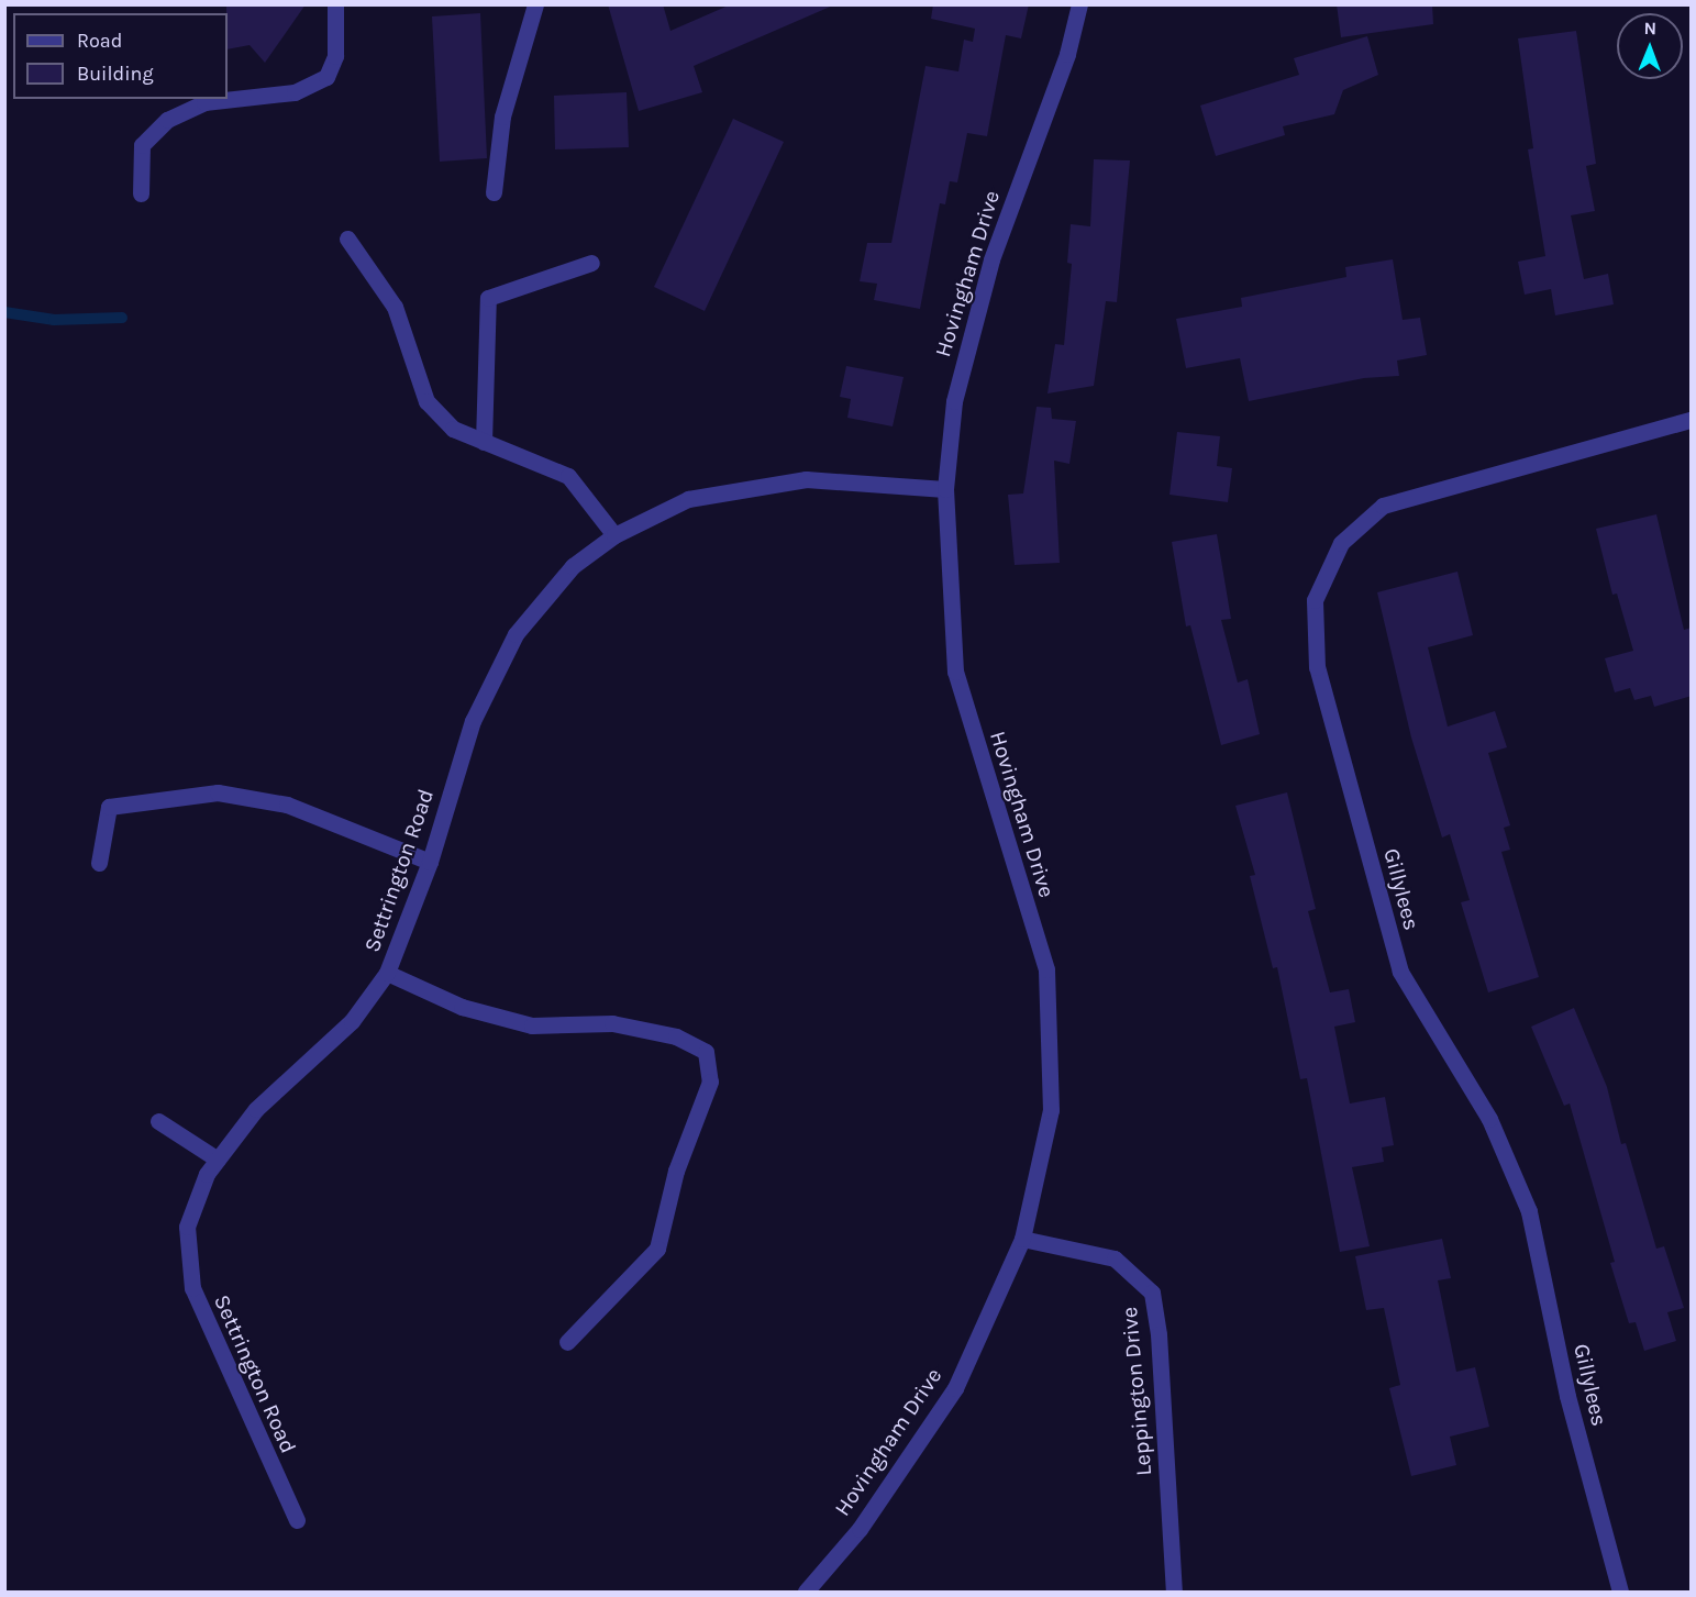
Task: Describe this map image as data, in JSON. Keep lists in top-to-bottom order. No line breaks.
{"streets":{"street":["Hovingham Drive","Settrington Road","Gillylees","Leppington Drive"]},"crossings":[["Hovingham Drive","Settrington Road"],["Hovingham Drive","Leppington Drive"]],"legend":["Road","Building"],"north":"top"}
